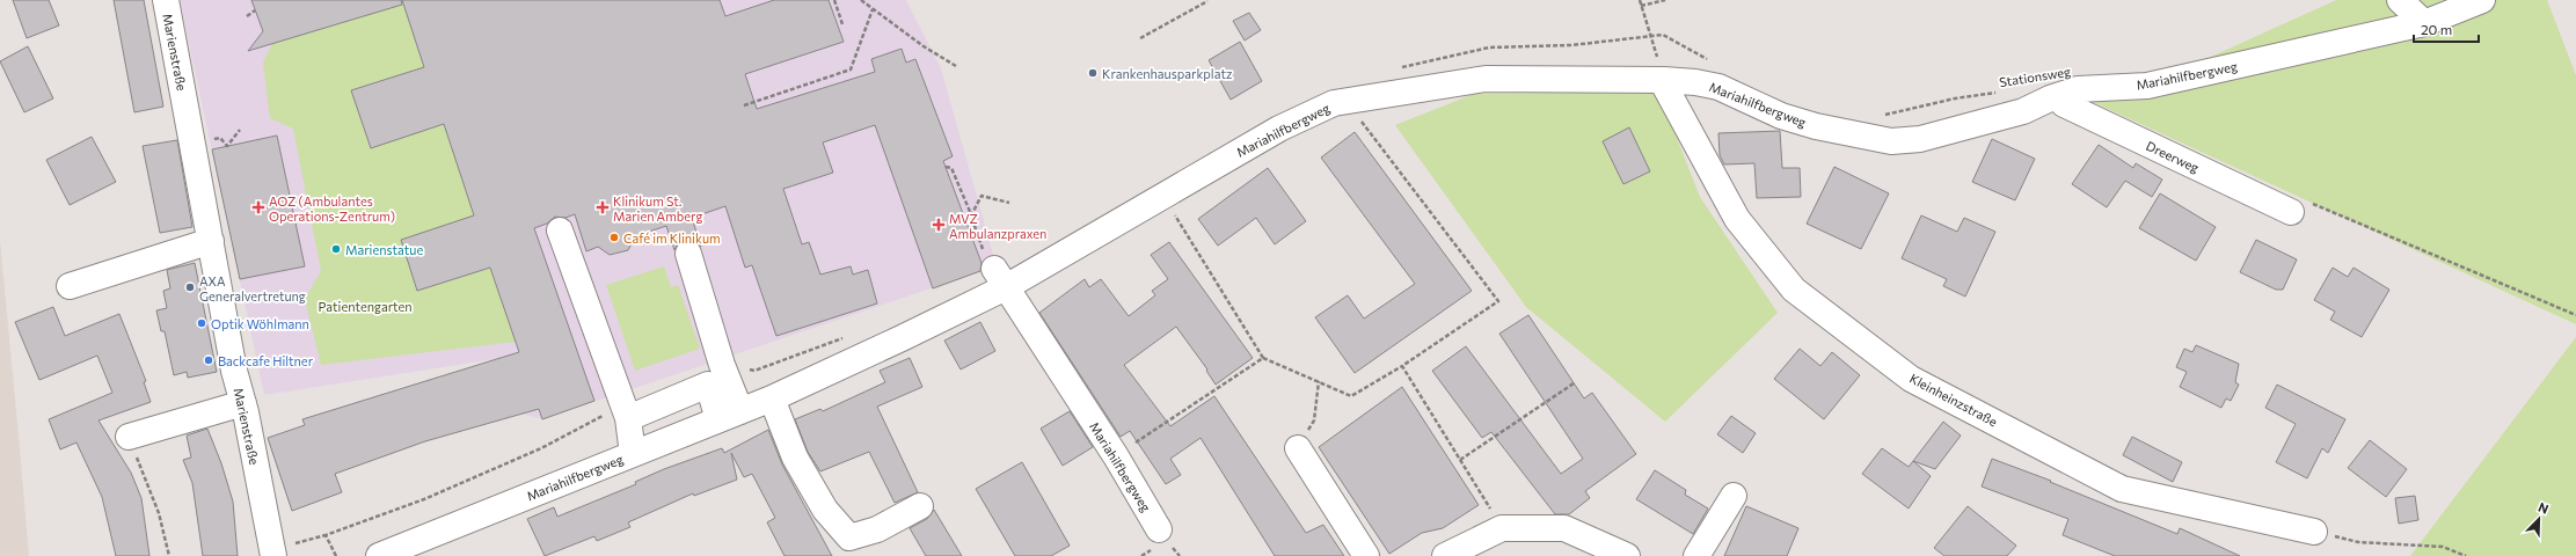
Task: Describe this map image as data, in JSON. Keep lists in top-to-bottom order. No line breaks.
{"streets":{"street":["Marienstraße","Mariahilfbergweg","Dreerweg","Kleinheinzstraße"],"path":["Stationsweg"]},"crossings":[["Mariahilfbergweg","Dreerweg"],["Mariahilfbergweg","Kleinheinzstraße"]],"parks":["Patientengarten"],"places":{"other":["Krankenhausparkplatz","Café im Klinikum","Marienstatue","AXA Generalvertretung","Optik Wöhlmann","Backcafe Hiltner"],"health":["AOZ (Ambulantes Operations-Zentrum)","Klinikum St. Marien Amberg","MVZ Ambulanzpraxen"]},"scale_bar":"20 m","north":"top right"}
